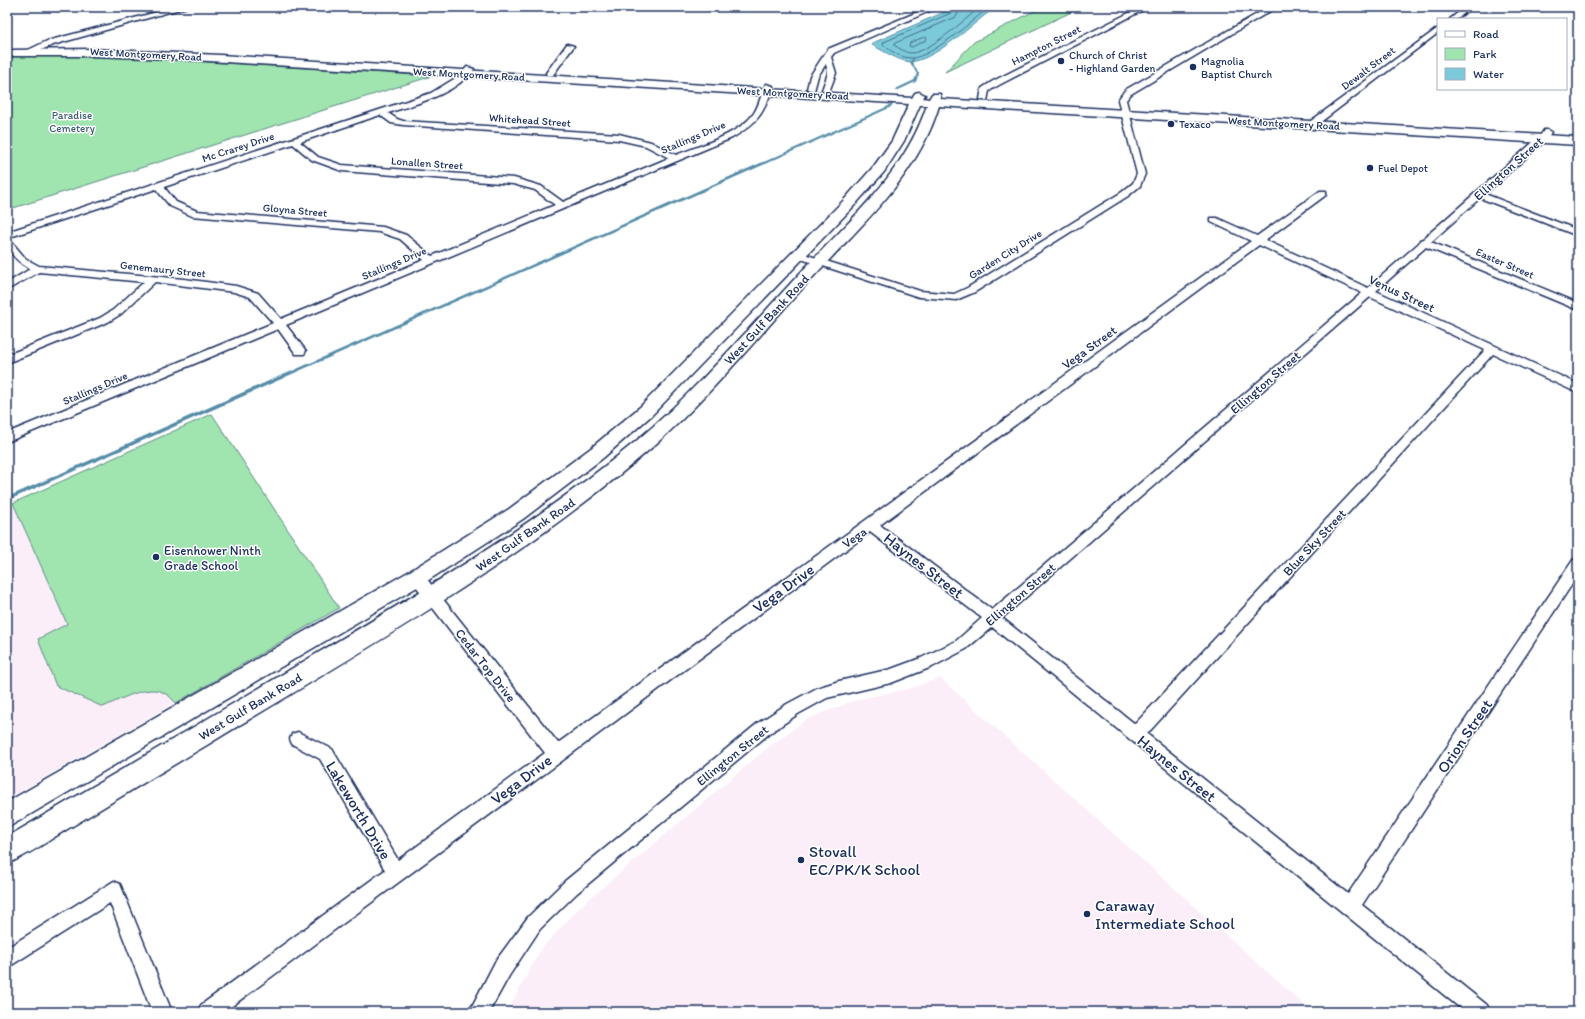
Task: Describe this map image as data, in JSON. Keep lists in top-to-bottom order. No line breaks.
{"streets":{"main road":["West Montgomery Road","West Gulf Bank Road"],"street":["Hampton Street","Dewalt Street","Whitehead Street","Stallings Drive","Mc Crarey Drive","Lonallen Street","Ellington Street","Gloyna Street","Garden City Drive","Easter Street","Genemaury Street","Venus Street","Vega Street","Vega","Blue Sky Street","Haynes Street","Vega Drive","Cedar Top Drive","Orion Street","Lakeworth Drive"]},"crossings":[["Hampton Street","West Montgomery Road"],["West Montgomery Road","Dewalt Street"],["West Montgomery Road","Stallings Drive"],["West Montgomery Road","Mc Crarey Drive"],["West Montgomery Road","Ellington Street"],["West Montgomery Road","Garden City Drive"],["West Montgomery Road","West Gulf Bank Road"],["Whitehead Street","Stallings Drive"],["Whitehead Street","Mc Crarey Drive"],["Stallings Drive","Lonallen Street"],["Stallings Drive","Gloyna Street"],["Stallings Drive","Genemaury Street"],["Mc Crarey Drive","Lonallen Street"],["Mc Crarey Drive","Gloyna Street"],["Ellington Street","Easter Street"],["Ellington Street","Venus Street"],["Ellington Street","Haynes Street"],["Garden City Drive","West Gulf Bank Road"],["Venus Street","Vega Street"],["Venus Street","Blue Sky Street"],["West Gulf Bank Road","Cedar Top Drive"],["Vega Street","Vega"],["Vega Street","Haynes Street"],["Vega","Haynes Street"],["Vega","Vega Drive"],["Blue Sky Street","Haynes Street"],["Haynes Street","Orion Street"],["Vega Drive","Cedar Top Drive"],["Vega Drive","Lakeworth Drive"]],"parks":["Paradise Cemetery"],"places":["Church of Christ - Highland Garden","Magnolia Baptist Church","Texaco","Fuel Depot","Eisenhower Ninth Grade School","Stovall EC/PK/K School","Caraway Intermediate School"],"legend":["Road","Park","Water"]}
